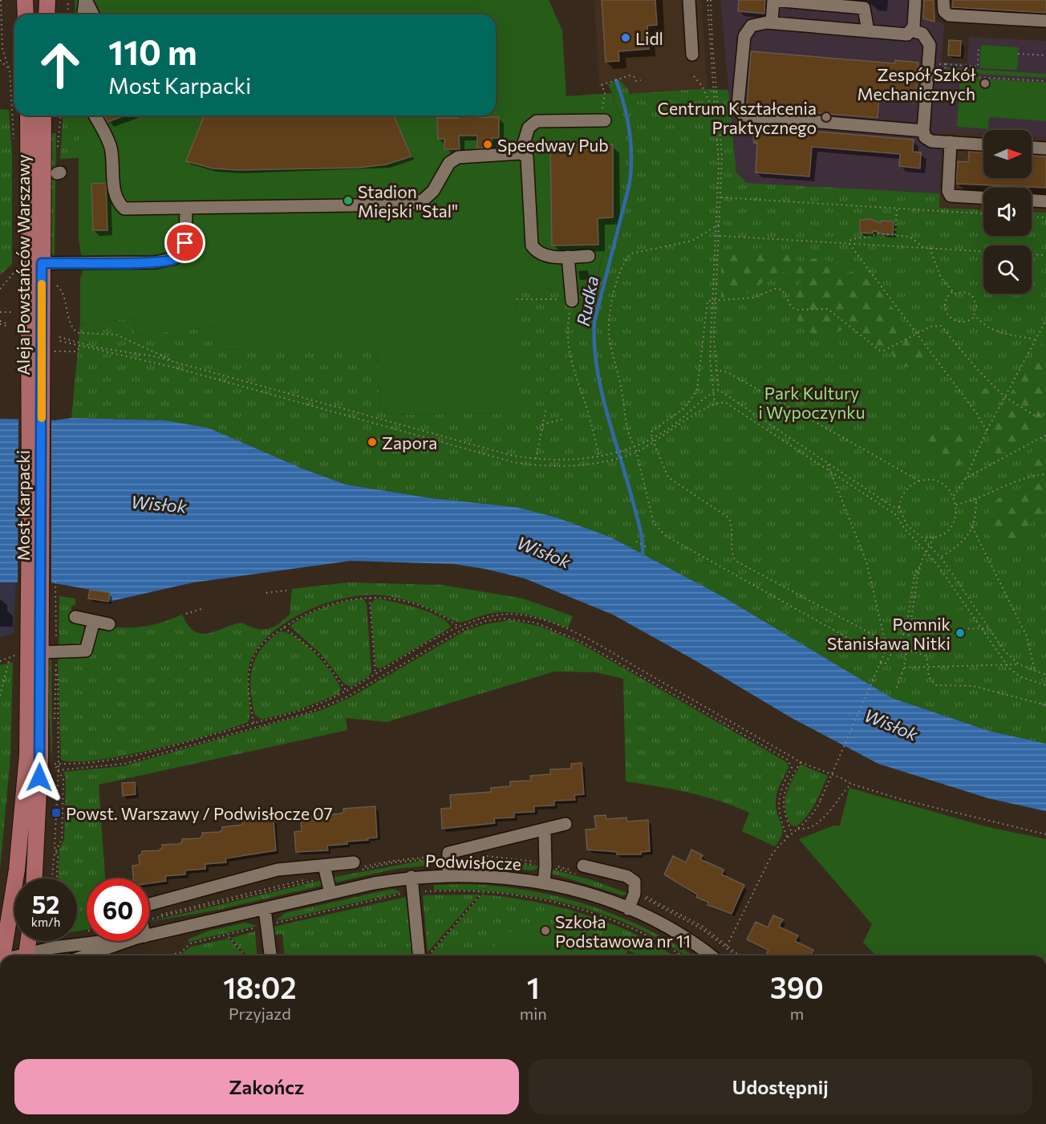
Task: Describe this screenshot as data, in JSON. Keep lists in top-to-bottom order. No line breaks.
{"streets":{"main road":["Aleja Powstańców Warszawy","Most Karpacki"],"street":["Podwisłocze"]},"crossings":[["Aleja Powstańców Warszawy","Most Karpacki"]],"water":["Rudka","Wisłok"],"parks":["Park Kultury i Wypoczynku"],"places":{"other":["Lidl","Zespół Szkół Mechanicznych","Centrum Kształcenia Praktycznego","Speedway Pub","Stadion Miejski \"Stal\"","Zapora","Pomnik Stanisława Nitki","Szkoła Podstawowa nr 11"],"transit":["Powst. Warszawy / Podwisłocze 07"]},"north":"right","page":{"turn":["110 m","Most Karpacki"],"speed":"52 km/h","limit":"60","eta":["18:02","Przyjazd","1","min","390","m"],"buttons":["Zakończ","Udostępnij"]}}
